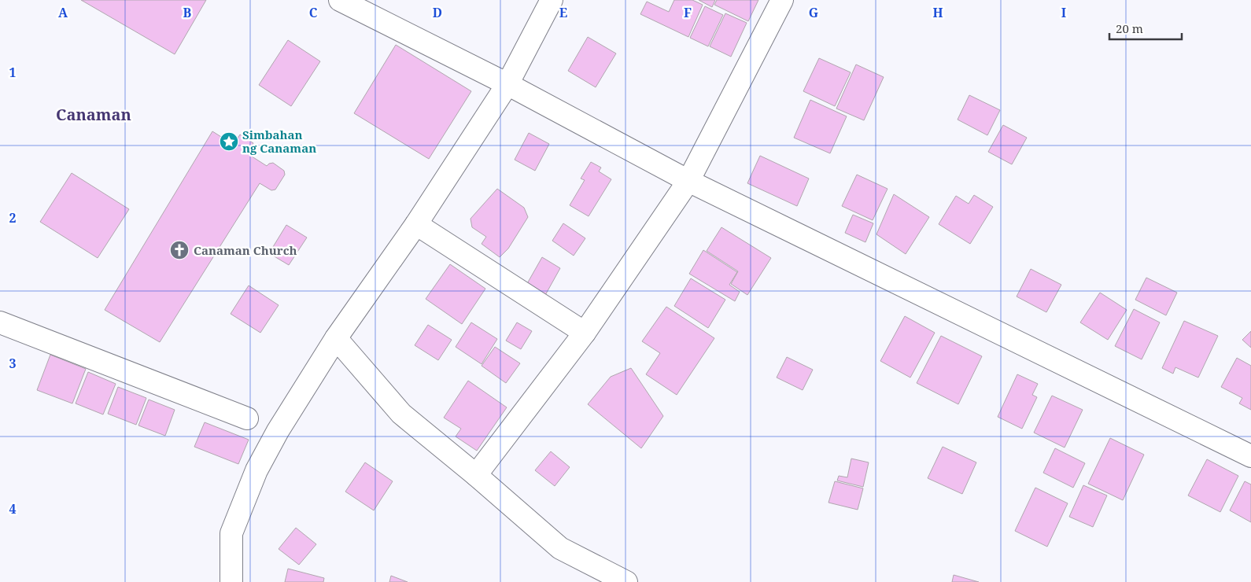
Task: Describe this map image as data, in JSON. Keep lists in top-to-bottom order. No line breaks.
{"districts":["Canaman"],"places":{"place":["Simbahan ng Canaman"],"church":["Canaman Church"]},"scale_bar":"20 m","grid":{"columns":["A","B","C","D","E","F","G","H","I"],"rows":["1","2","3","4"]}}
